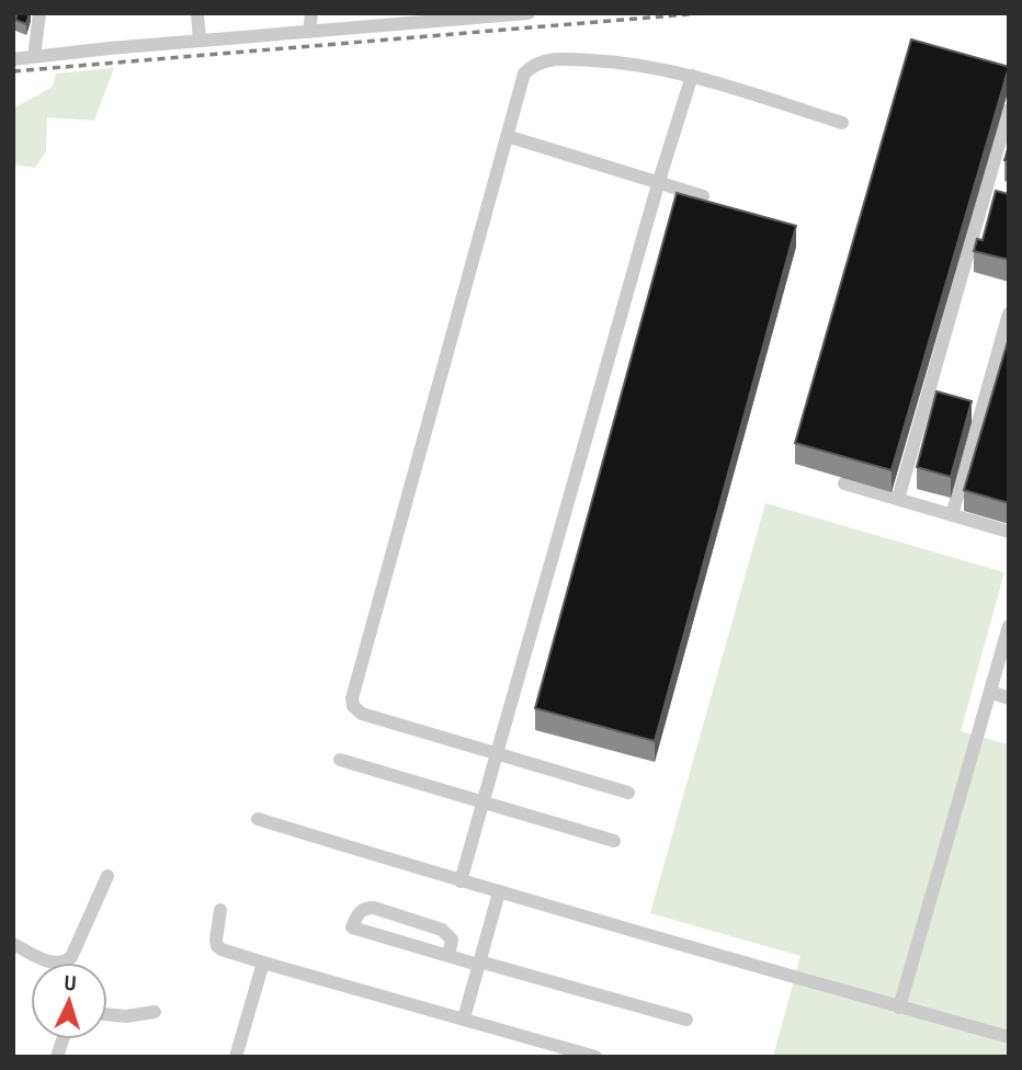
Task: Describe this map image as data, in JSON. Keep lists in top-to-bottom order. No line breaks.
{"north":"top"}
